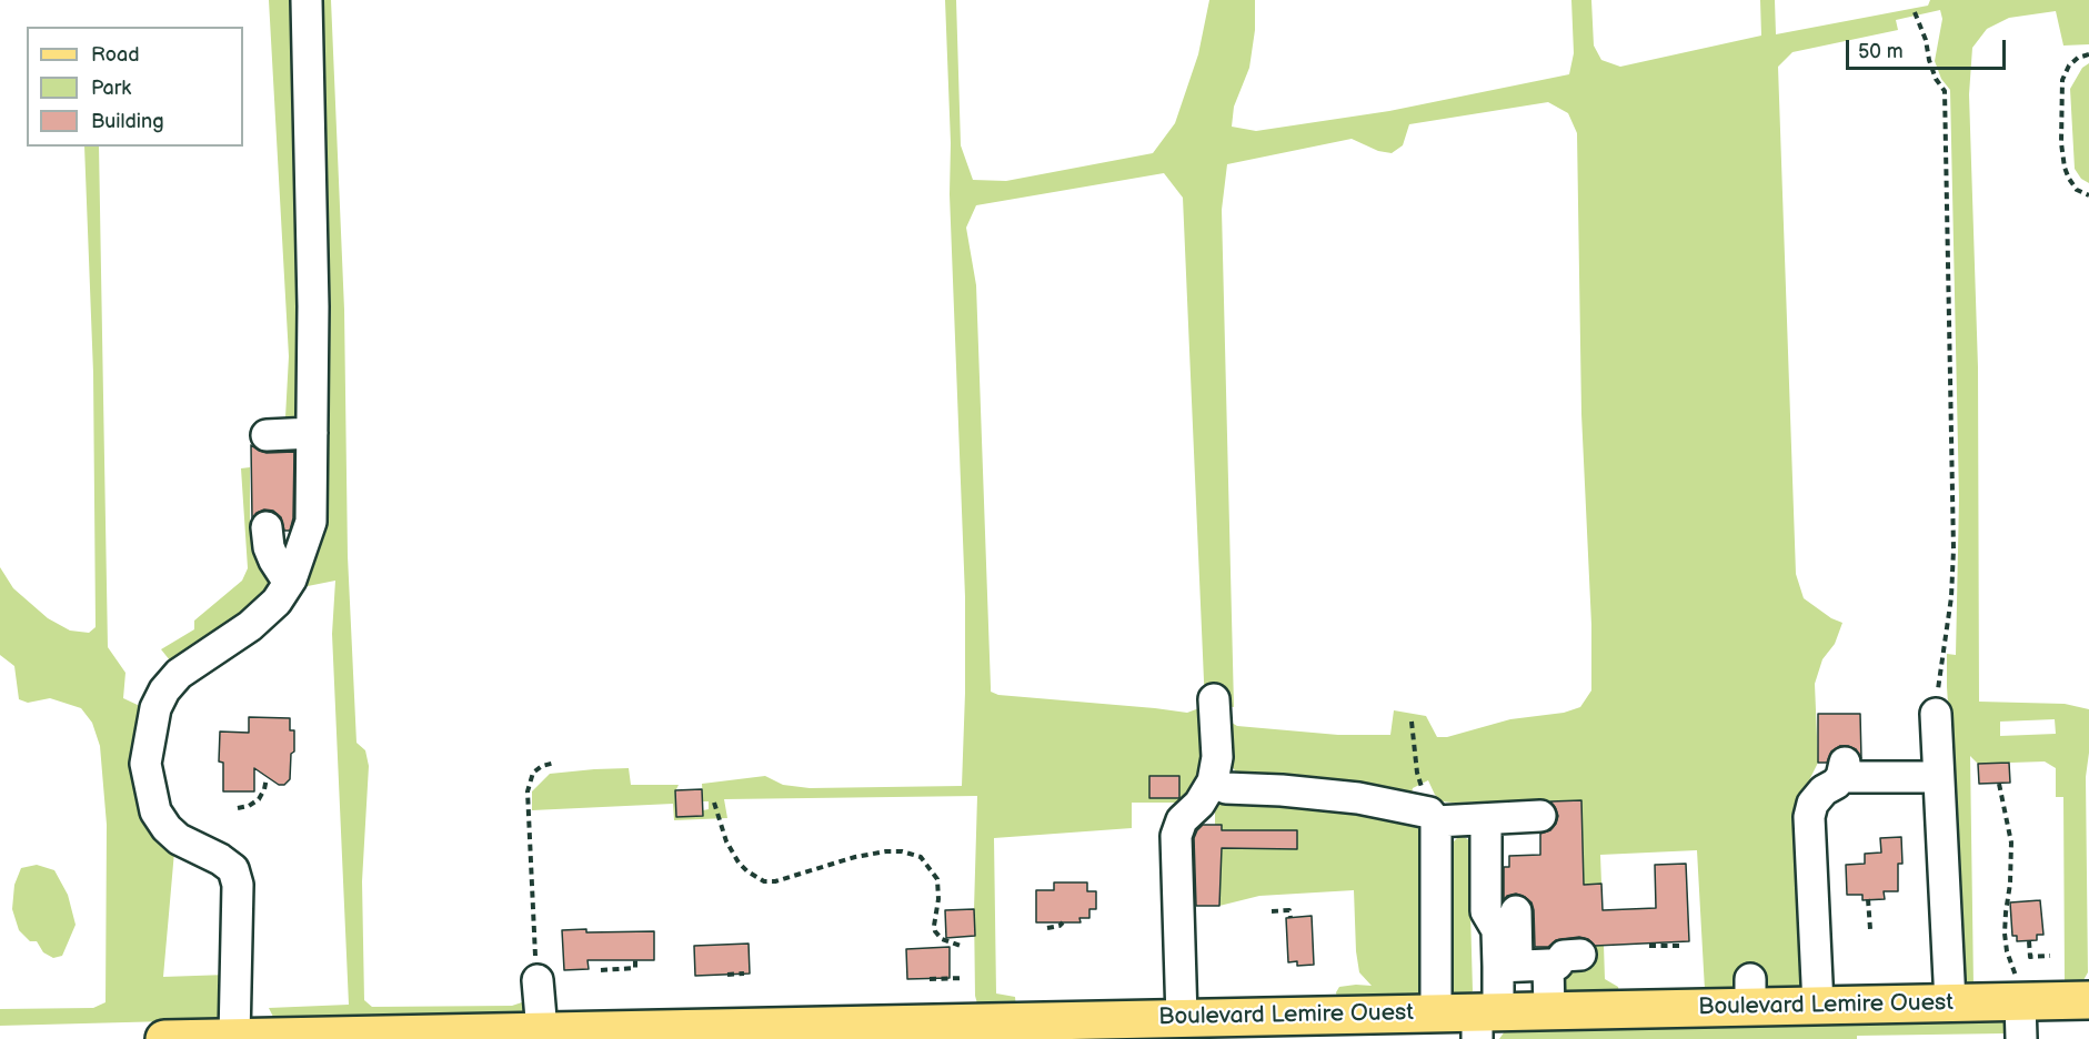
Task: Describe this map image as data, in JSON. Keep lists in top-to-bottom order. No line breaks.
{"streets":{"main road":["Boulevard Lemire Ouest"]},"legend":["Road","Park","Building"],"scale_bar":"50 m"}
